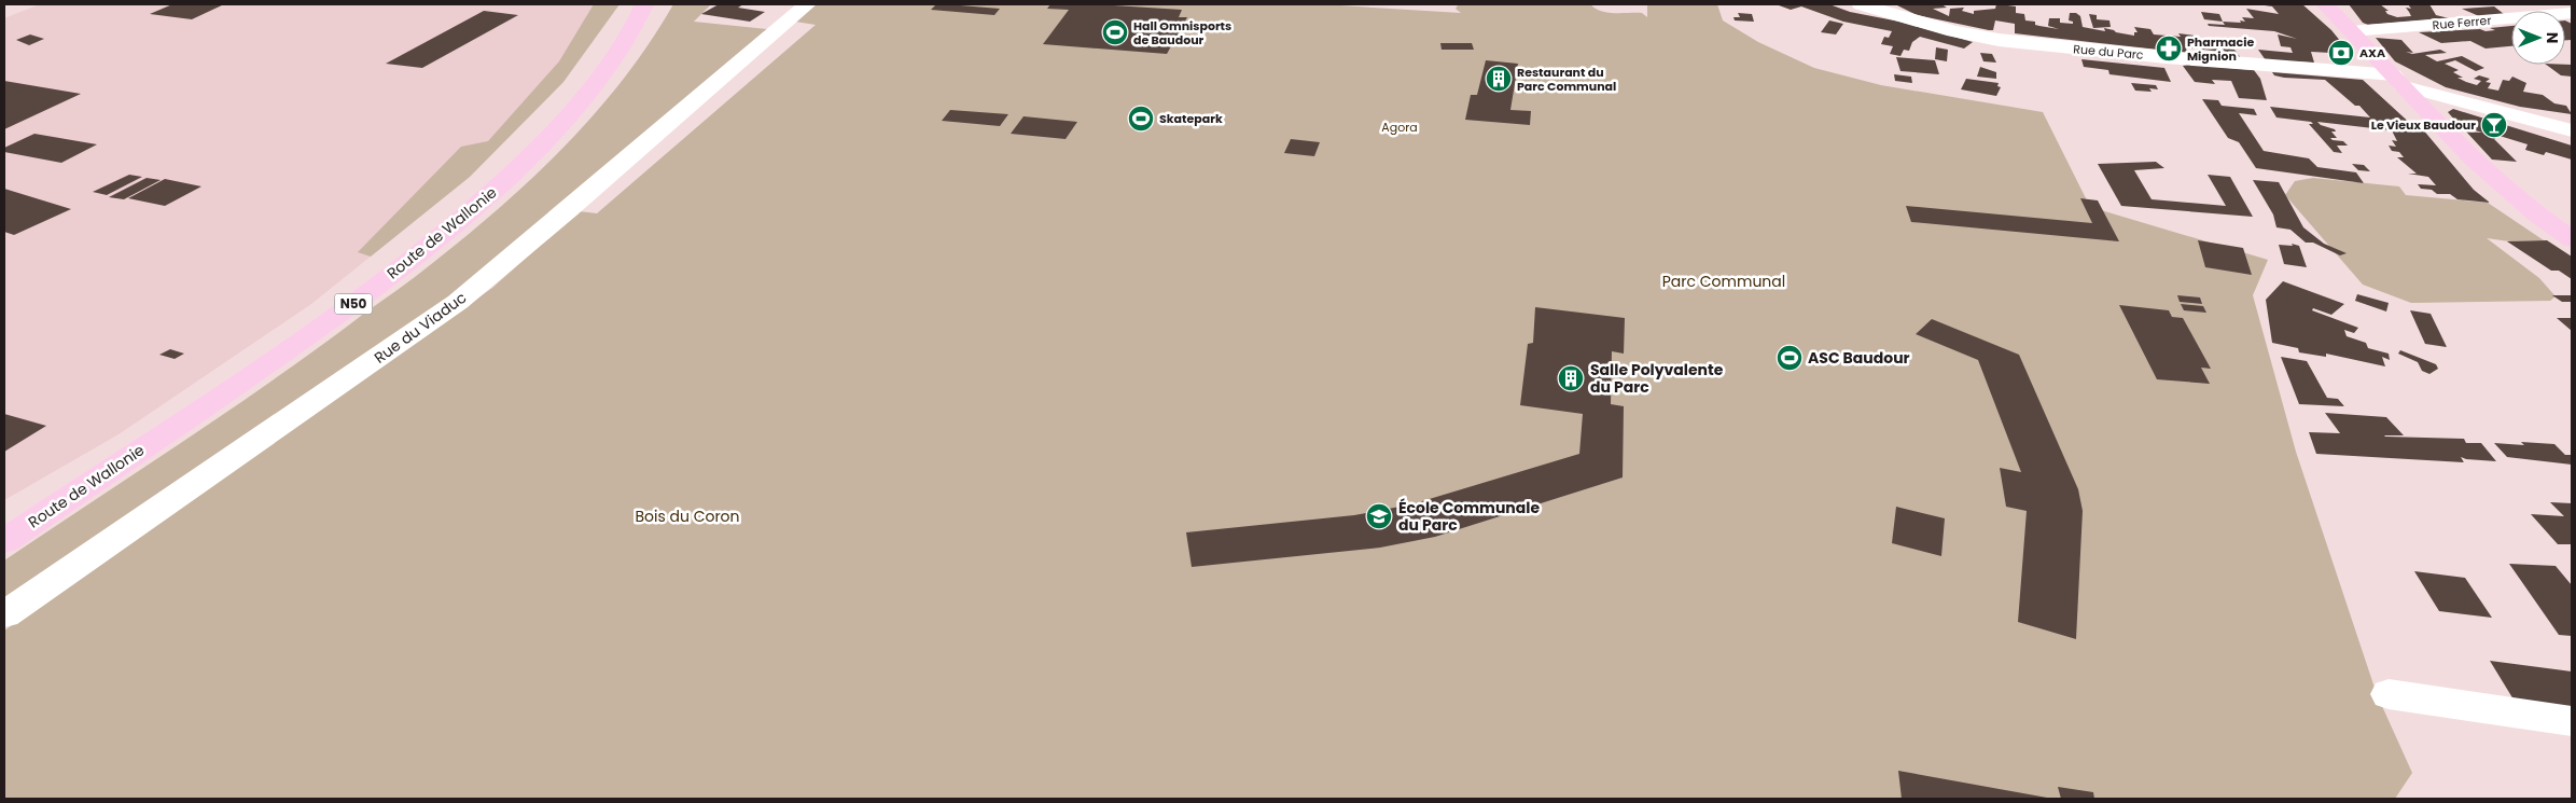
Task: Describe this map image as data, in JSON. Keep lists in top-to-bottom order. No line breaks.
{"streets":{"main road":["Route de Wallonie","N50"],"street":["Rue Ferrer","Rue du Parc","Rue du Viaduc"]},"parks":["Agora","Parc Communal","Bois du Coron"],"places":{"sports":["Hall Omnisports de Baudour","Skatepark","ASC Baudour"],"pharmacy":["Pharmacie Mignion"],"bank":["AXA"],"building":["Restaurant du Parc Communal","Salle Polyvalente du Parc"],"bar":["Le Vieux Baudour"],"school or university":["École Communale du Parc"]},"north":"right"}
